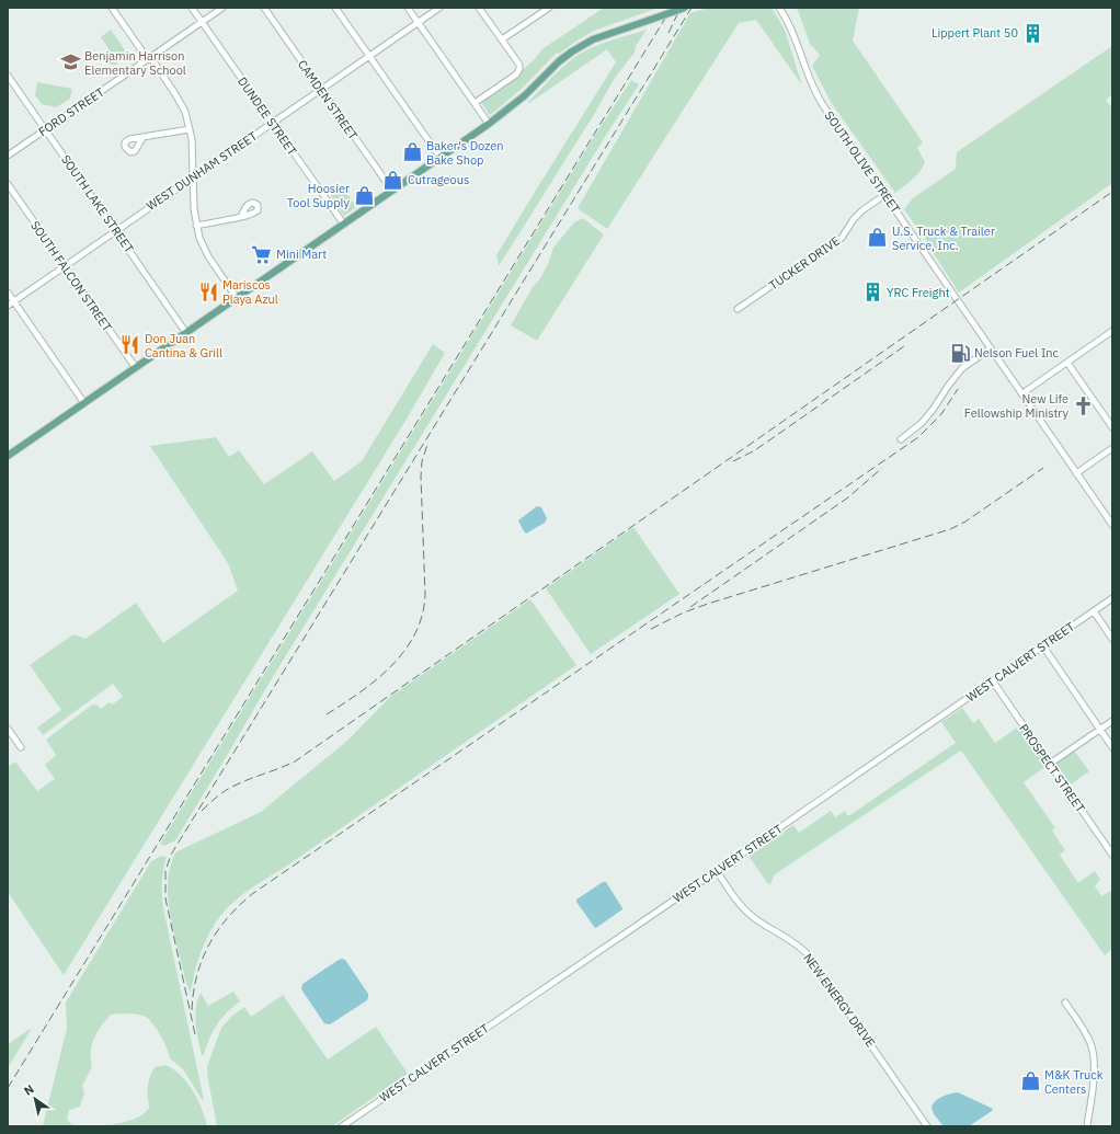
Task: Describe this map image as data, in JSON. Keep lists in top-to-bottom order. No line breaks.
{"streets":{"street":["CAMDEN STREET","FORD STREET","DUNDEE STREET","SOUTH OLIVE STREET","WEST DUNHAM STREET","SOUTH LAKE STREET","TUCKER DRIVE","SOUTH FALCON STREET","WEST CALVERT STREET","PROSPECT STREET","NEW ENERGY DRIVE"]},"crossings":[["CAMDEN STREET","WEST DUNHAM STREET"],["FORD STREET","DUNDEE STREET"],["FORD STREET","SOUTH LAKE STREET"],["DUNDEE STREET","WEST DUNHAM STREET"],["SOUTH OLIVE STREET","TUCKER DRIVE"],["WEST DUNHAM STREET","SOUTH LAKE STREET"],["WEST DUNHAM STREET","SOUTH FALCON STREET"],["WEST CALVERT STREET","PROSPECT STREET"],["WEST CALVERT STREET","NEW ENERGY DRIVE"]],"places":{"building":["Lippert Plant 50","YRC Freight"],"school or university":["Benjamin Harrison Elementary School"],"shop":["Baker's Dozen Bake Shop","Cutrageous","Hoosier Tool Supply","U.S. Truck & Trailer Service, Inc.","M&K Truck Centers"],"supermarket":["Mini Mart"],"restaurant":["Mariscos Playa Azul","Don Juan Cantina & Grill"],"fuel station":["Nelson Fuel Inc"],"church":["New Life Fellowship Ministry"]},"north":"top left"}
